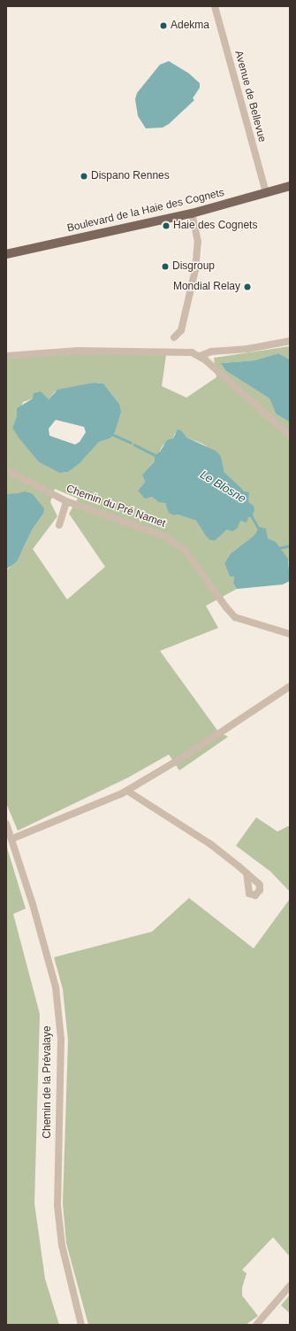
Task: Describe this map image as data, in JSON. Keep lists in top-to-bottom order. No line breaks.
{"streets":{"main road":["Boulevard de la Haie des Cognets"],"street":["Avenue de Bellevue","Chemin du Pré Namet","Chemin de la Prévalaye"]},"crossings":[["Avenue de Bellevue","Boulevard de la Haie des Cognets"]],"water":["Le Blosne"],"places":["Adekma","Dispano Rennes","Haie des Cognets","Disgroup","Mondial Relay"]}
